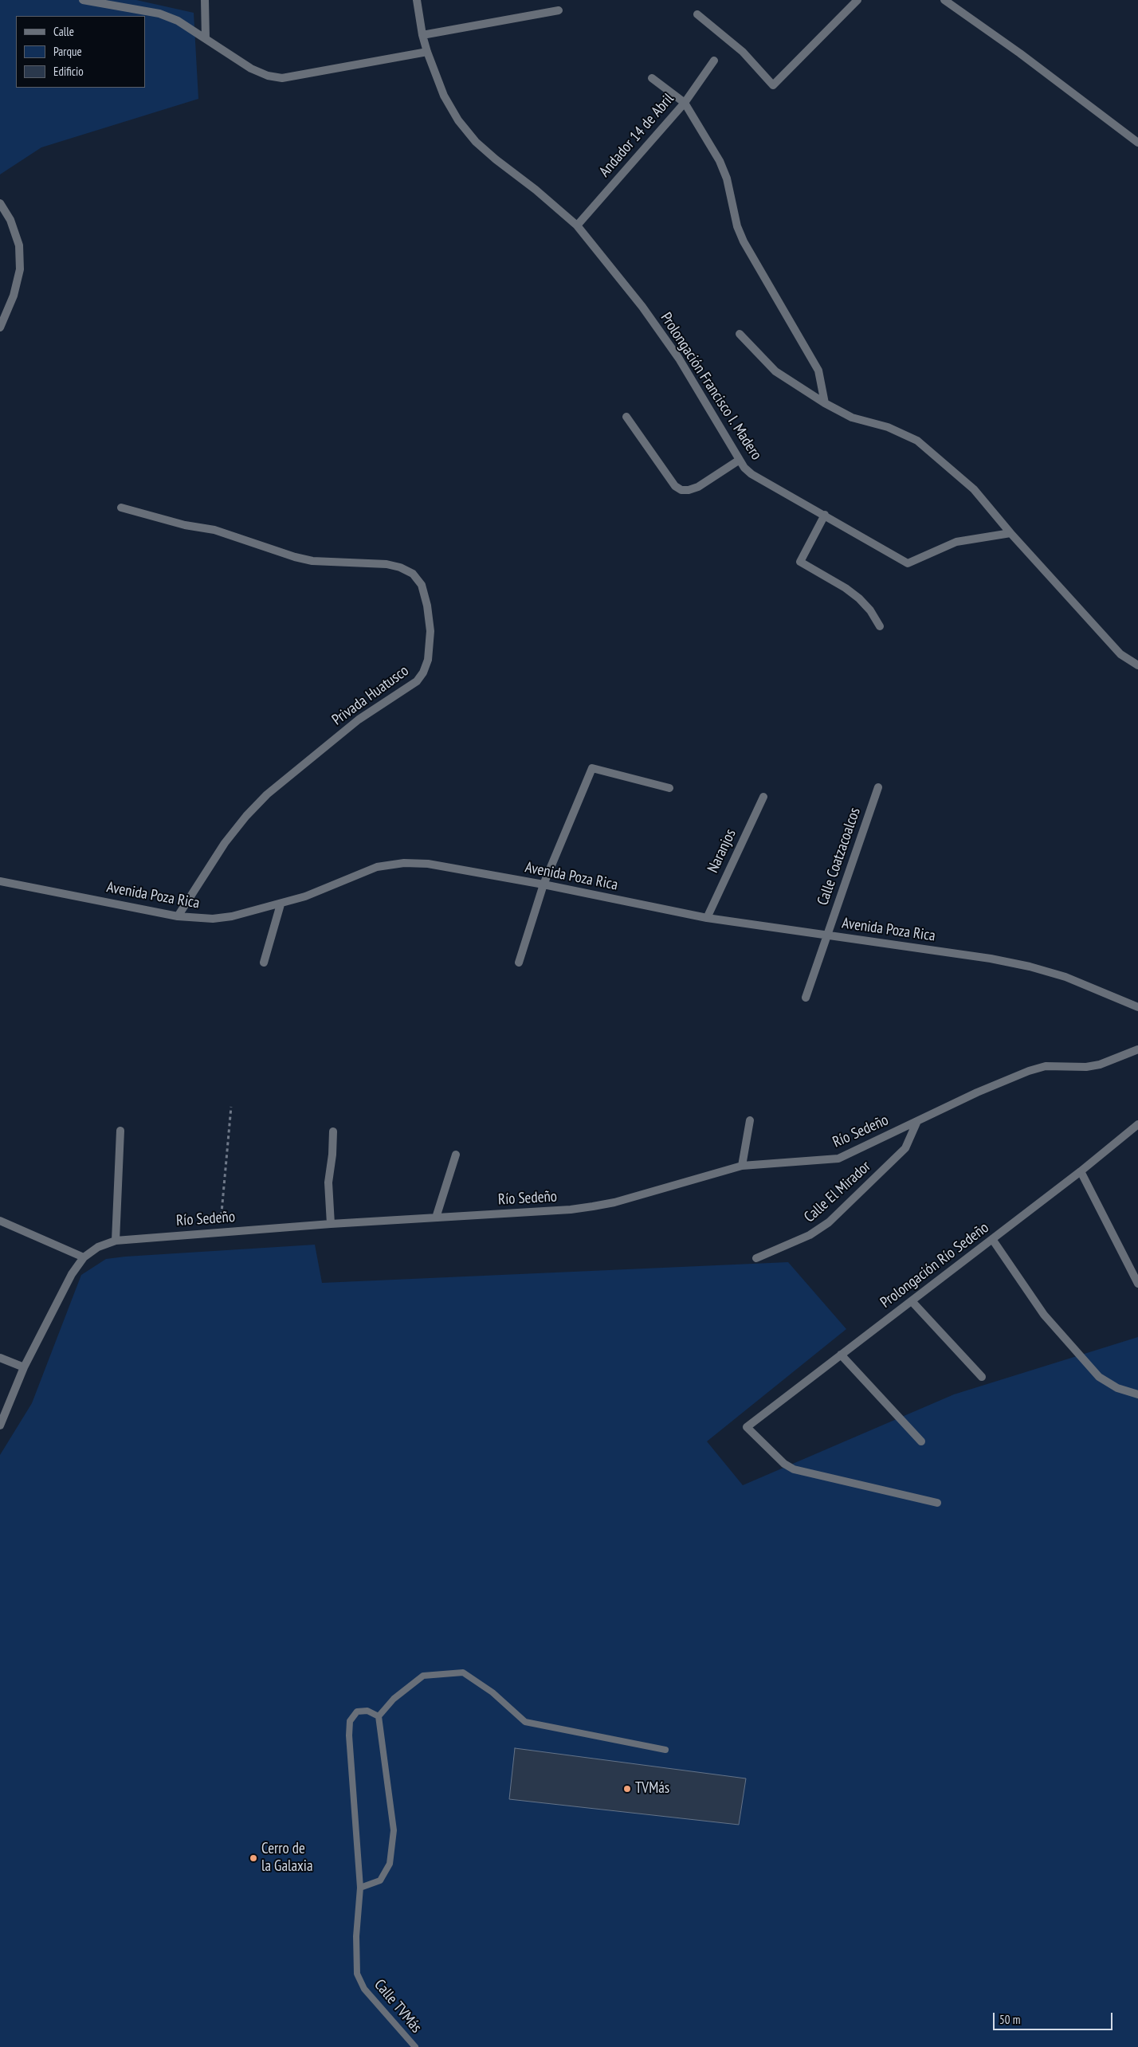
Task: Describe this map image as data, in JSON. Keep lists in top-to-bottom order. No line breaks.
{"streets":{"street":["Andador 14 de Abril","Prolongación Francisco I. Madero","Privada Huatusco","Naranjos","Calle Coatzacoalcos","Avenida Poza Rica","Río Sedeño","Calle El Mirador","Prolongación Río Sedeño"],"lane":["Calle TVMás"]},"crossings":[["Andador 14 de Abril","Prolongación Francisco I. Madero"],["Privada Huatusco","Avenida Poza Rica"],["Naranjos","Avenida Poza Rica"],["Calle Coatzacoalcos","Avenida Poza Rica"],["Río Sedeño","Calle El Mirador"]],"places":["TVMás","Cerro de la Galaxia"],"legend":["Calle","Parque","Edificio"],"scale_bar":"50 m"}
